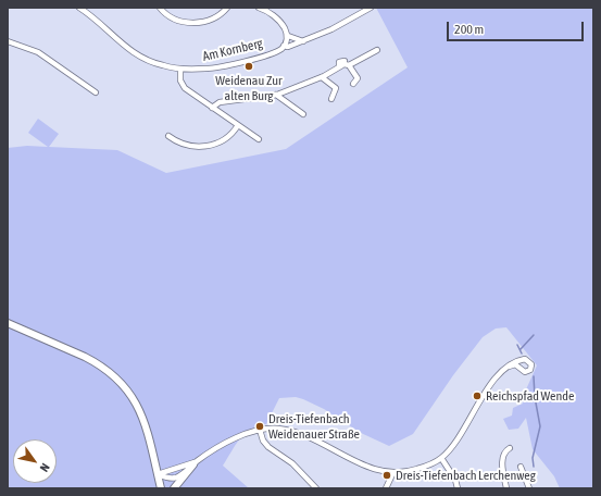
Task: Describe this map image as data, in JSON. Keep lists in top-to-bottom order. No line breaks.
{"streets":{"street":["Am Kornberg"]},"places":["Weidenau Zur alten Burg","Reichspfad Wende","Dreis-Tiefenbach Weidenauer Straße","Dreis-Tiefenbach Lerchenweg"],"scale_bar":"200 m","north":"bottom right"}
